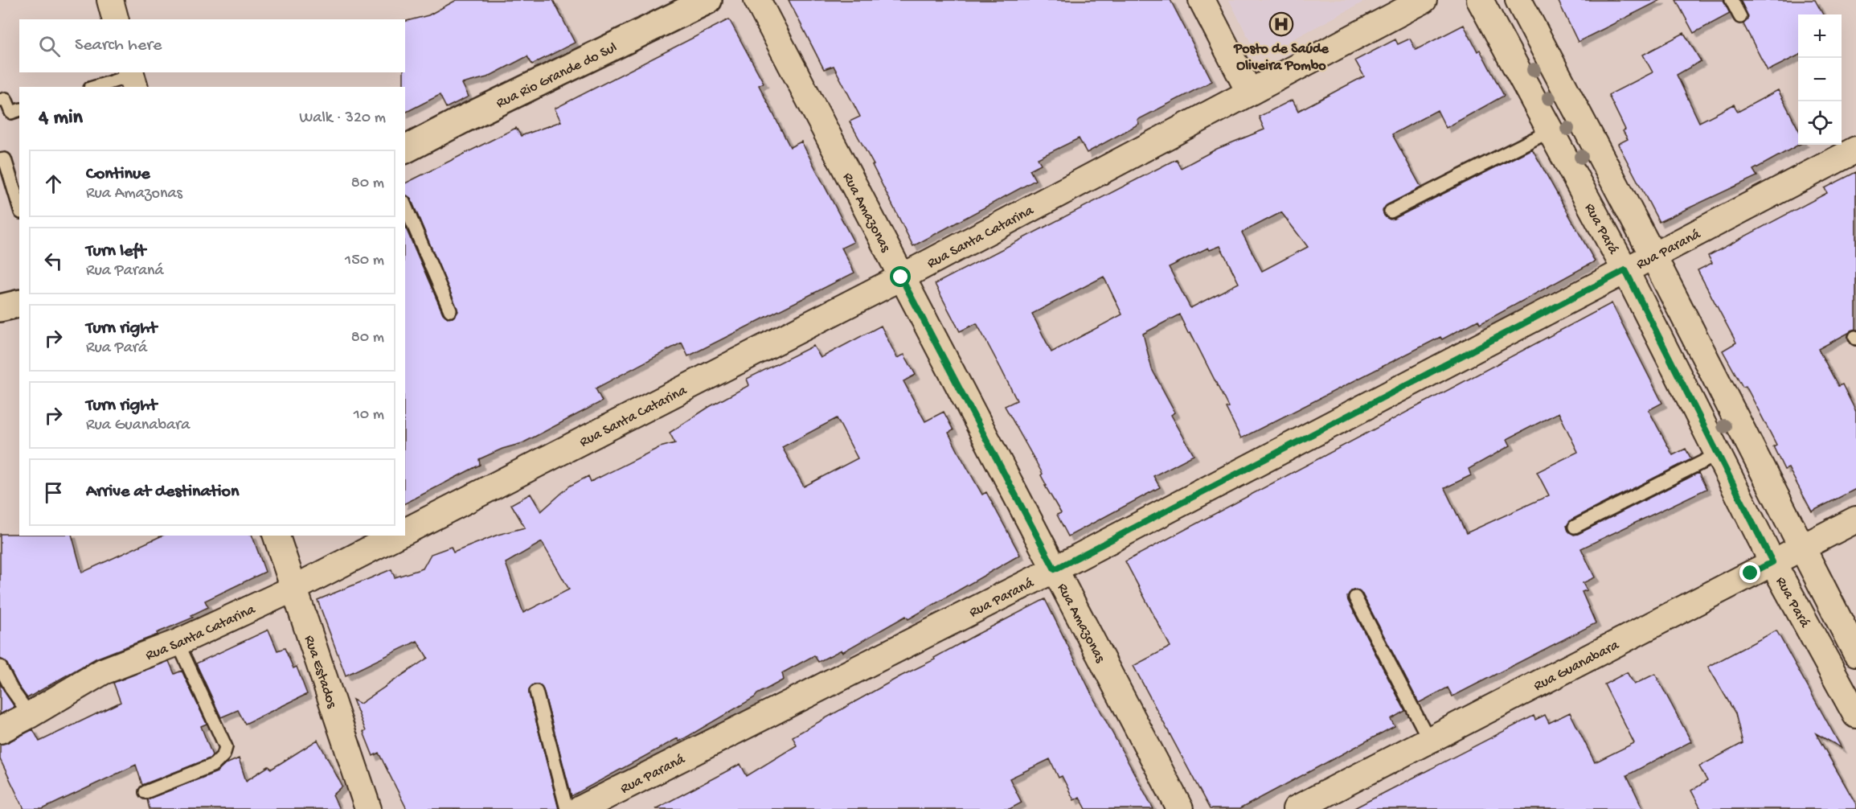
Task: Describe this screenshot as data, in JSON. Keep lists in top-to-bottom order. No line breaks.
{"streets":{"street":["Rua Rio Grande do Sul","Rua Amazonas","Rua Pará","Rua Santa Catarina","Rua Paraná","Rua Guanabara","Rua Estados"]},"crossings":[["Rua Amazonas","Rua Santa Catarina"],["Rua Amazonas","Rua Paraná"],["Rua Pará","Rua Paraná"],["Rua Pará","Rua Guanabara"],["Rua Santa Catarina","Rua Estados"]],"places":{"hospital":["Posto de Saúde Oliveira Pombo"]},"page":{"map_buttons":["+","−"],"search":"Search here","heading":["4 min","Walk · 320 m"],"list":[["Continue","Rua Amazonas","80 m"],["Turn left","Rua Paraná","150 m"],["Turn right","Rua Pará","80 m"],["Turn right","Rua Guanabara","10 m"],"Arrive at destination"]}}
